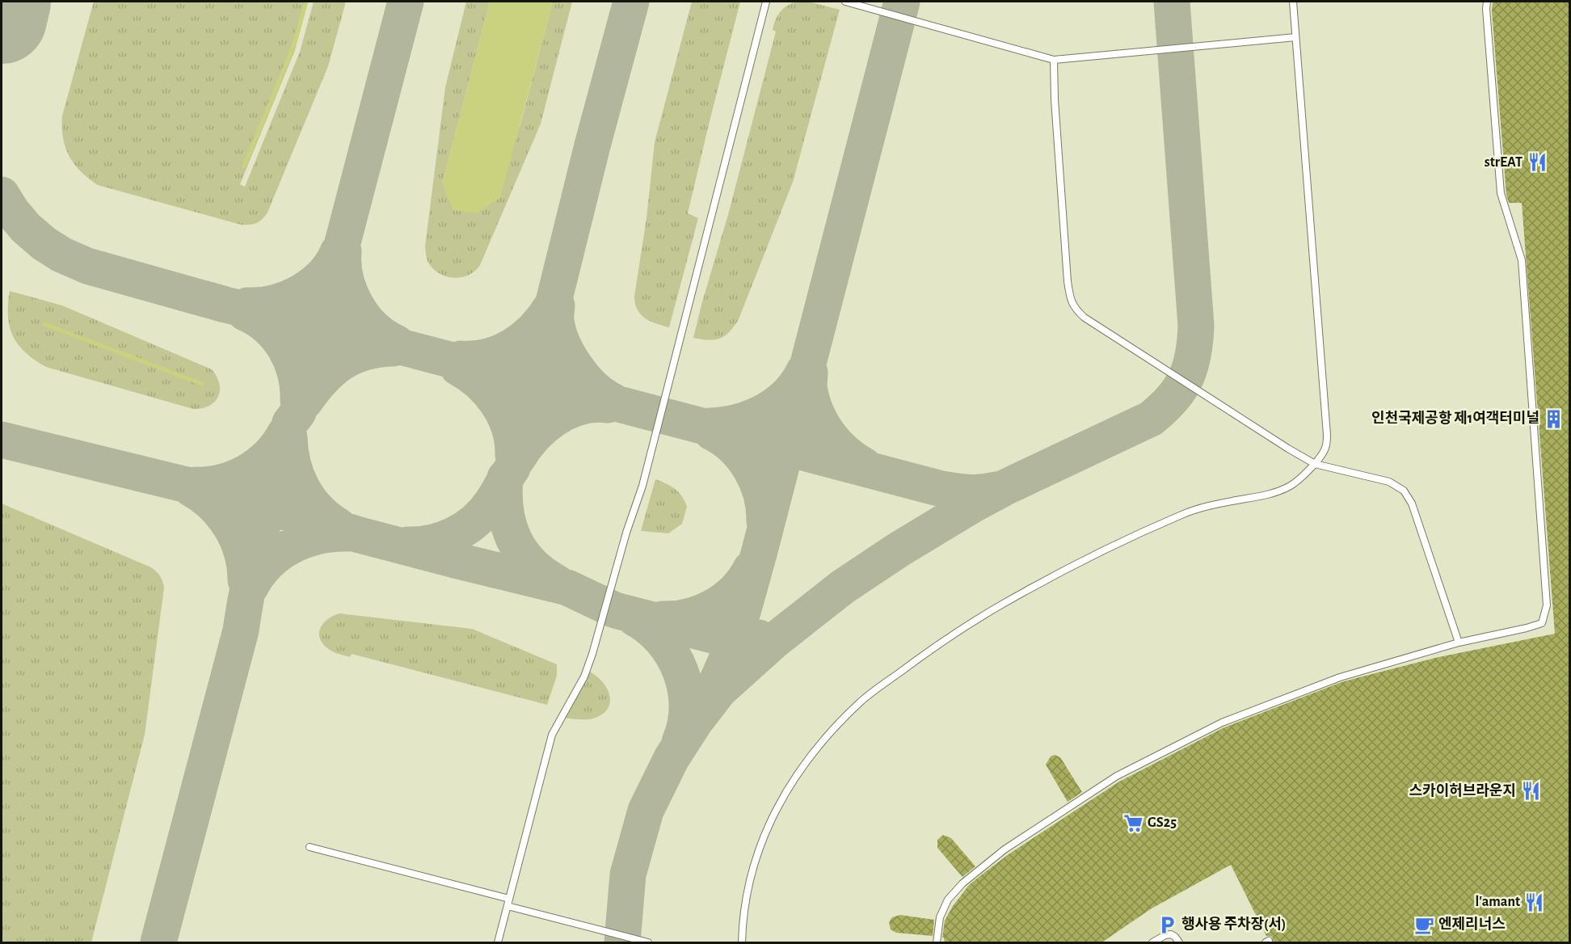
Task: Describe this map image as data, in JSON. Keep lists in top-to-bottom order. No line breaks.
{"places":{"restaurant":["strEAT","스카이허브라운지","l'amant"],"building":["인천국제공항 제1여객터미널"],"supermarket":["GS25"],"parking":["행사용 주차장(서)"],"cafe":["엔제리너스"]}}
